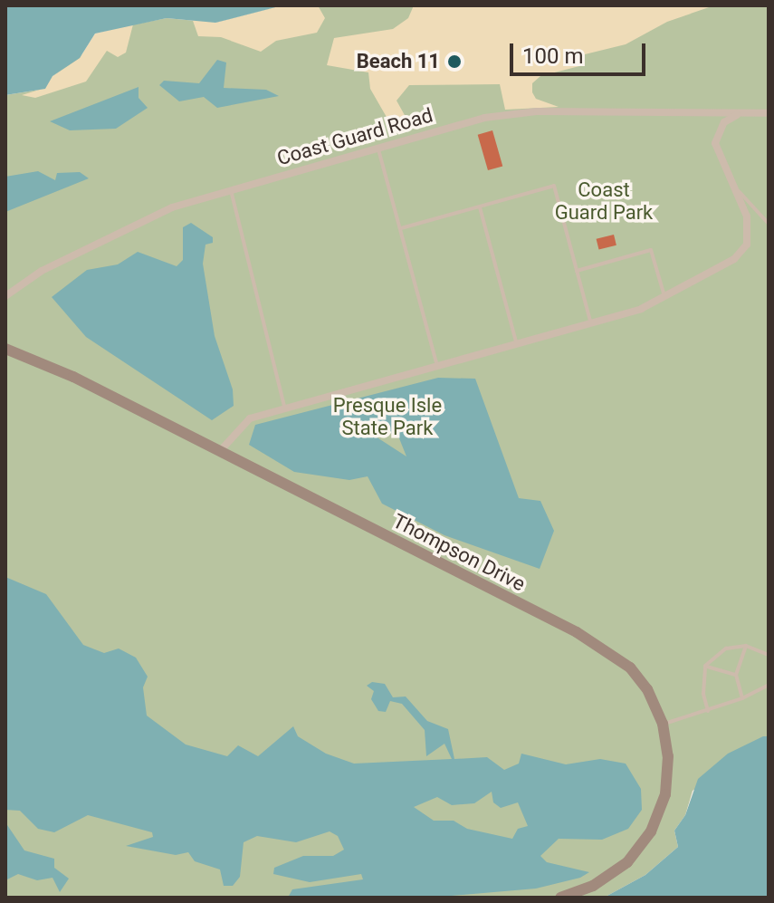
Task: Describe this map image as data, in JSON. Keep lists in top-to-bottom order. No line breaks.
{"streets":{"street":["Coast Guard Road","Thompson Drive"]},"parks":["Coast Guard Park","Presque Isle State Park"],"places":["Beach 11"],"scale_bar":"100 m"}
